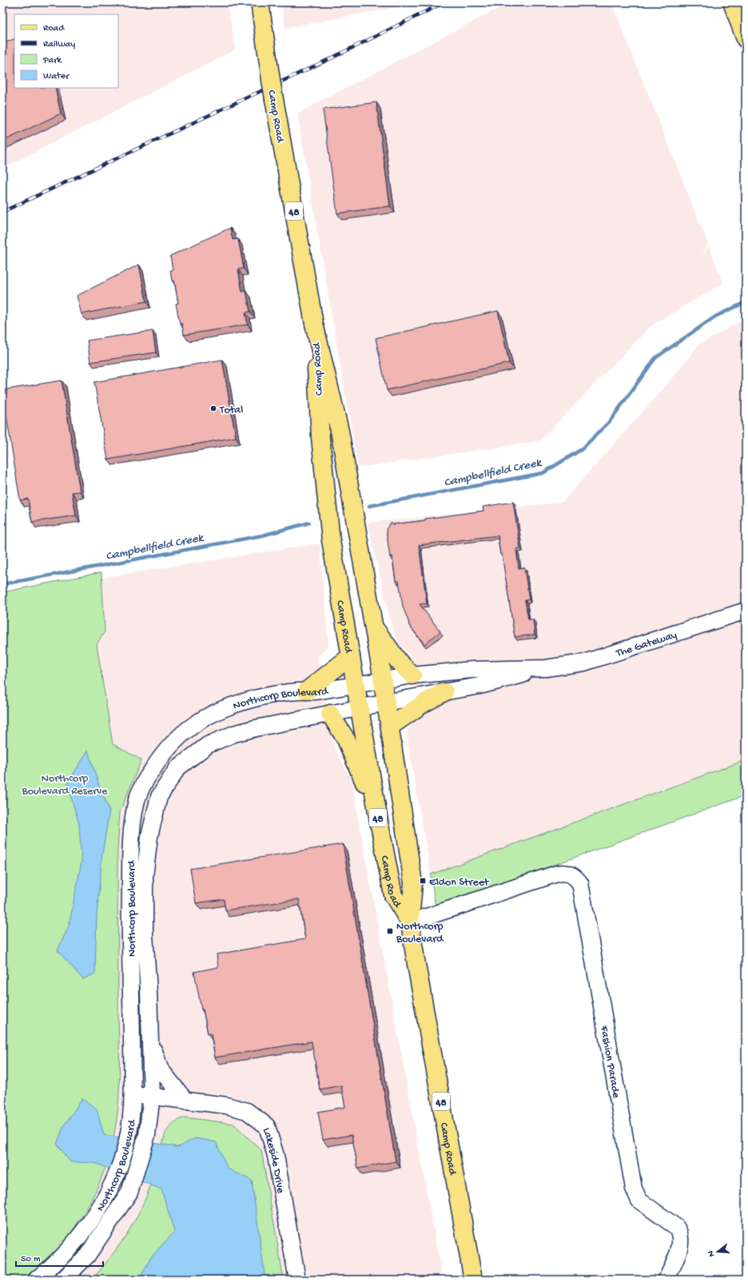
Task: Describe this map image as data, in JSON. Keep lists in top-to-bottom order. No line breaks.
{"streets":{"main road":["Camp Road","48"],"street":["The Gateway","Northcorp Boulevard","Fashion Parade","Lakeside Drive"]},"crossings":[["Camp Road","The Gateway"],["Camp Road","Northcorp Boulevard"],["Camp Road","Fashion Parade"],["The Gateway","Northcorp Boulevard"],["Northcorp Boulevard","Lakeside Drive"]],"water":["Campbellfield Creek"],"parks":["Northcorp Boulevard Reserve"],"places":{"other":["Total"],"transit":["Eldon Street","Northcorp Boulevard"]},"legend":["Road","Railway","Park","Water"],"scale_bar":"50 m","north":"left"}
